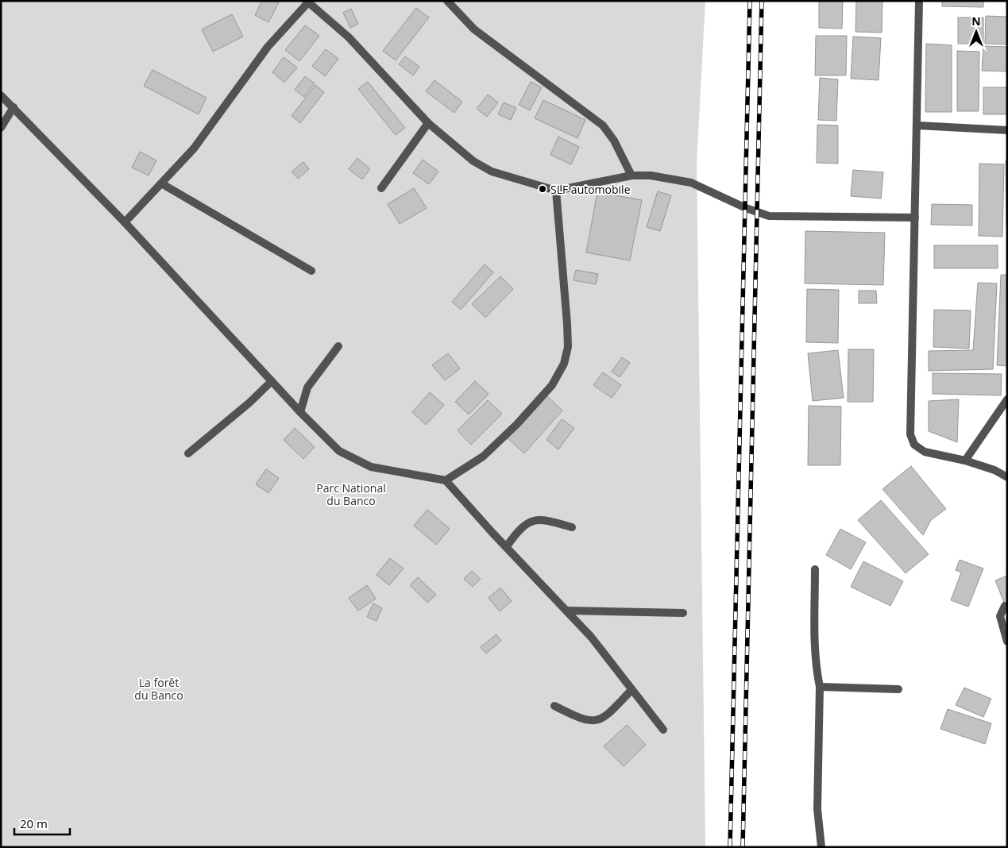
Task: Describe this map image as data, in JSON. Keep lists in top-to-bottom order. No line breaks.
{"parks":["Parc National du Banco","La forêt du Banco"],"places":["SLF automobile"],"scale_bar":"20 m","north":"top"}
